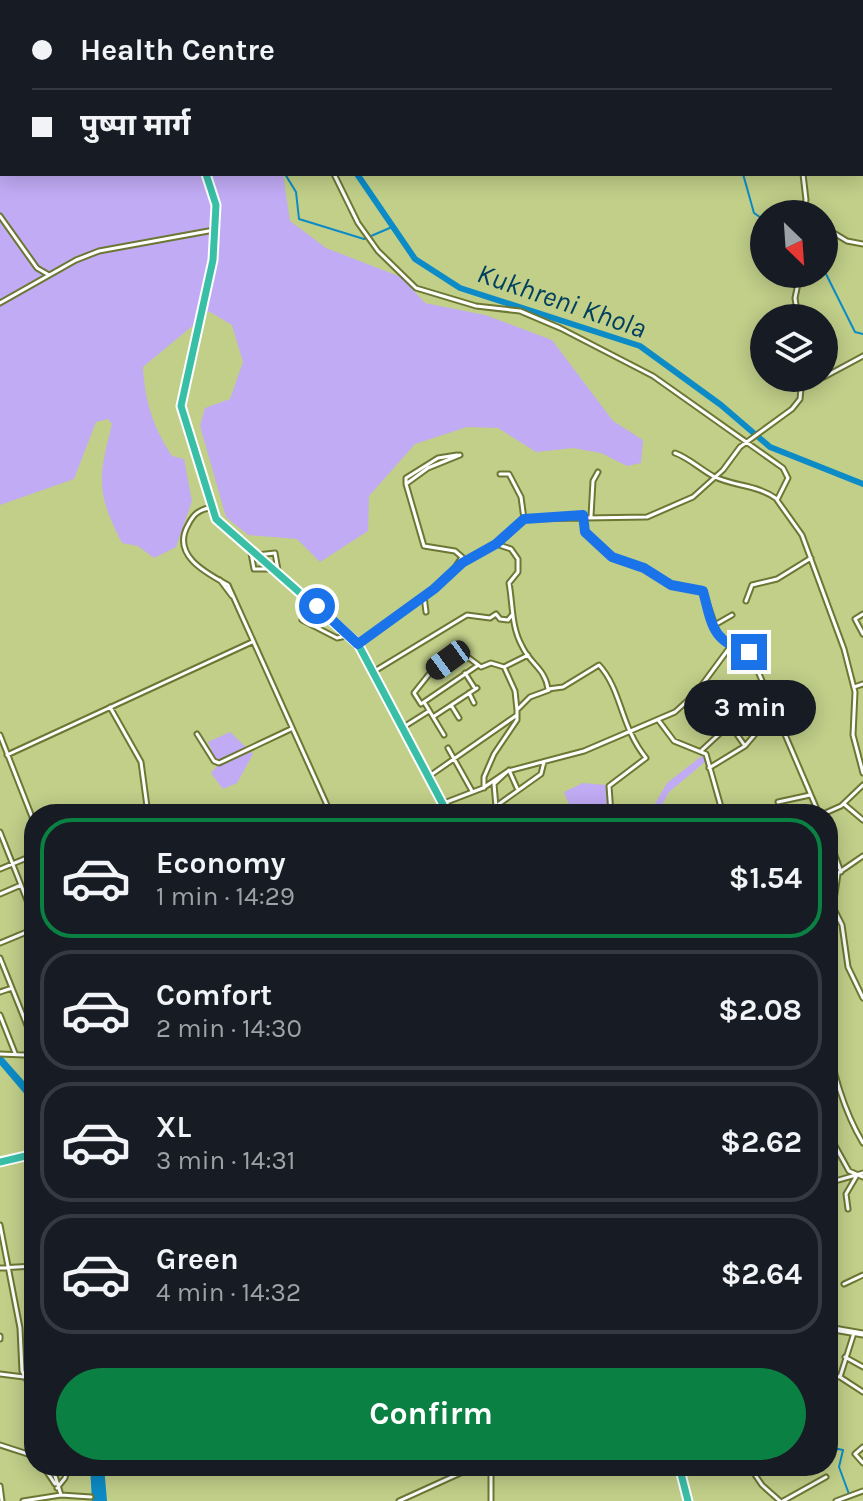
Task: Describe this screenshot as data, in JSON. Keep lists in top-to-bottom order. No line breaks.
{"water":["Kukhreni Khola"],"north":"bottom right","page":{"banner":["Health Centre","पुष्पा मार्ग"],"bubble":"3 min","list":[{"name":"Economy","note":"1 min · 14:29","value":"$1.54"},{"name":"Comfort","note":"2 min · 14:30","value":"$2.08"},{"name":"XL","note":"3 min · 14:31","value":"$2.62"},{"name":"Green","note":"4 min · 14:32","value":"$2.64"}],"buttons":"Confirm"}}
